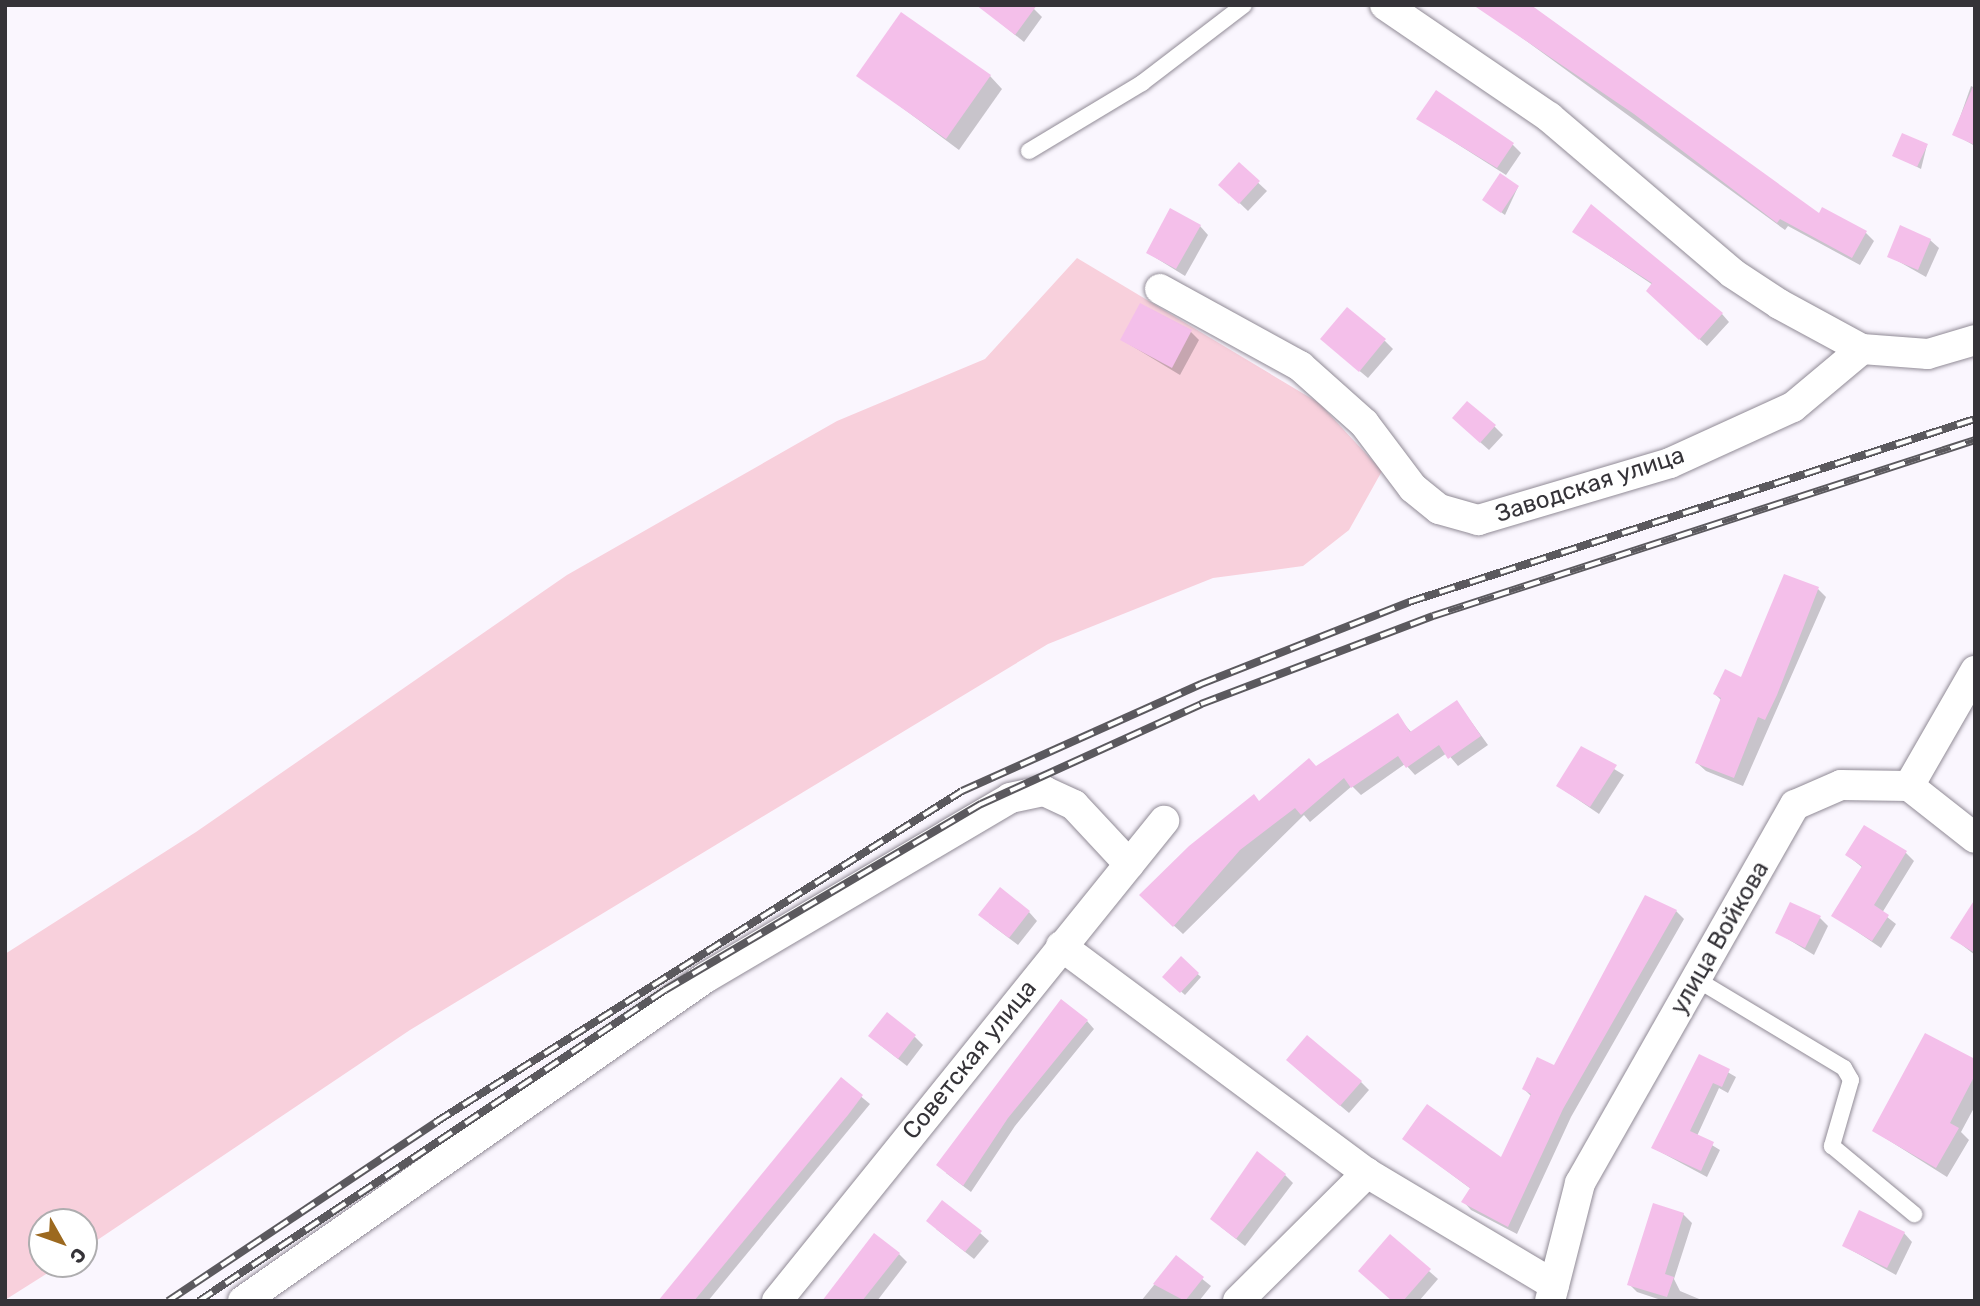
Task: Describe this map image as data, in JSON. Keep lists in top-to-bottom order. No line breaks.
{"streets":{"street":["Заводская улица","улица Войкова","Советская улица"]},"north":"bottom right"}
